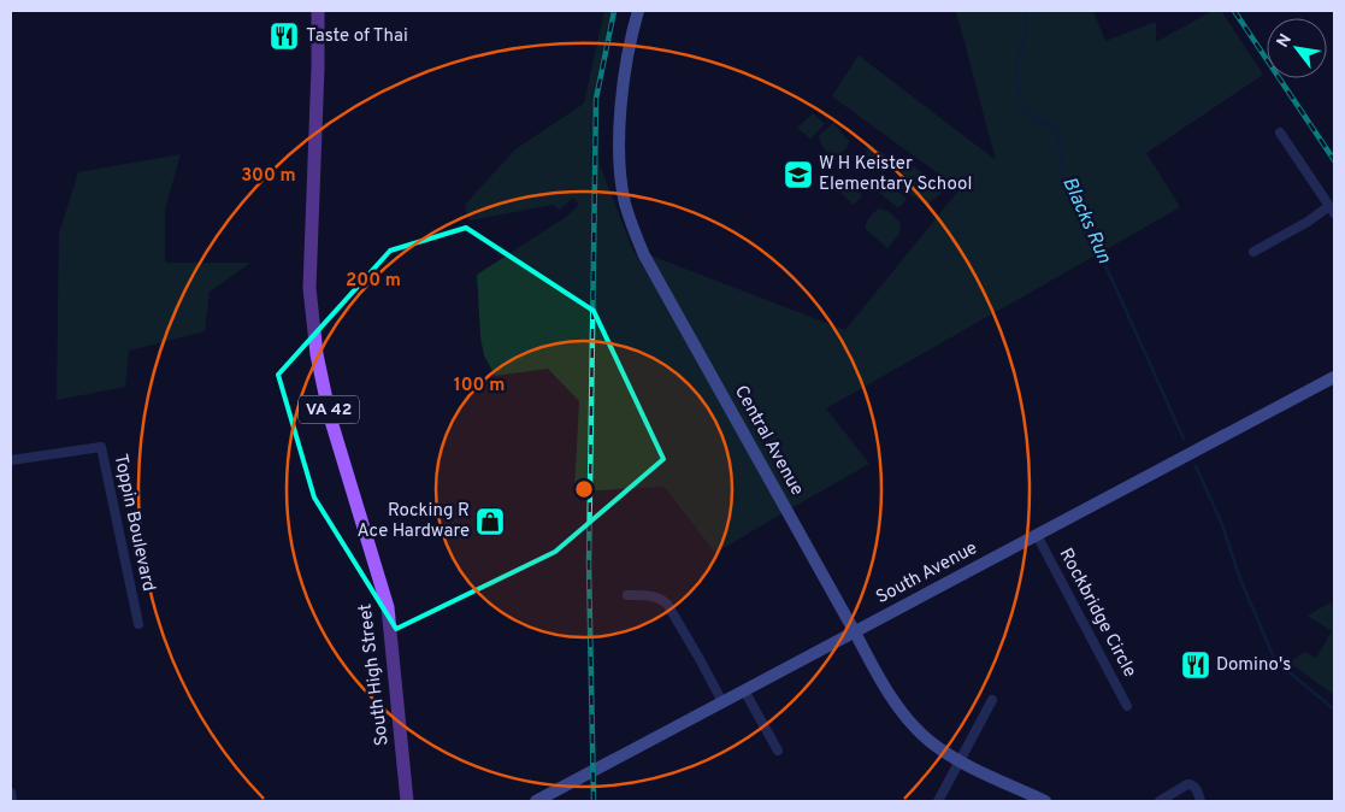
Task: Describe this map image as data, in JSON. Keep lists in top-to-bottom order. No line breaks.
{"streets":{"main road":["VA 42","South High Street"],"street":["Central Avenue","Toppin Boulevard","South Avenue","Rockbridge Circle"]},"crossings":[["Central Avenue","South Avenue"],["South Avenue","Rockbridge Circle"]],"water":["Blacks Run"],"places":{"restaurant":["Taste of Thai","Domino's"],"school or university":["W H Keister Elementary School"],"shop":["Rocking R Ace Hardware"]},"north":"top left","rings":["300 m","200 m","100 m"]}
